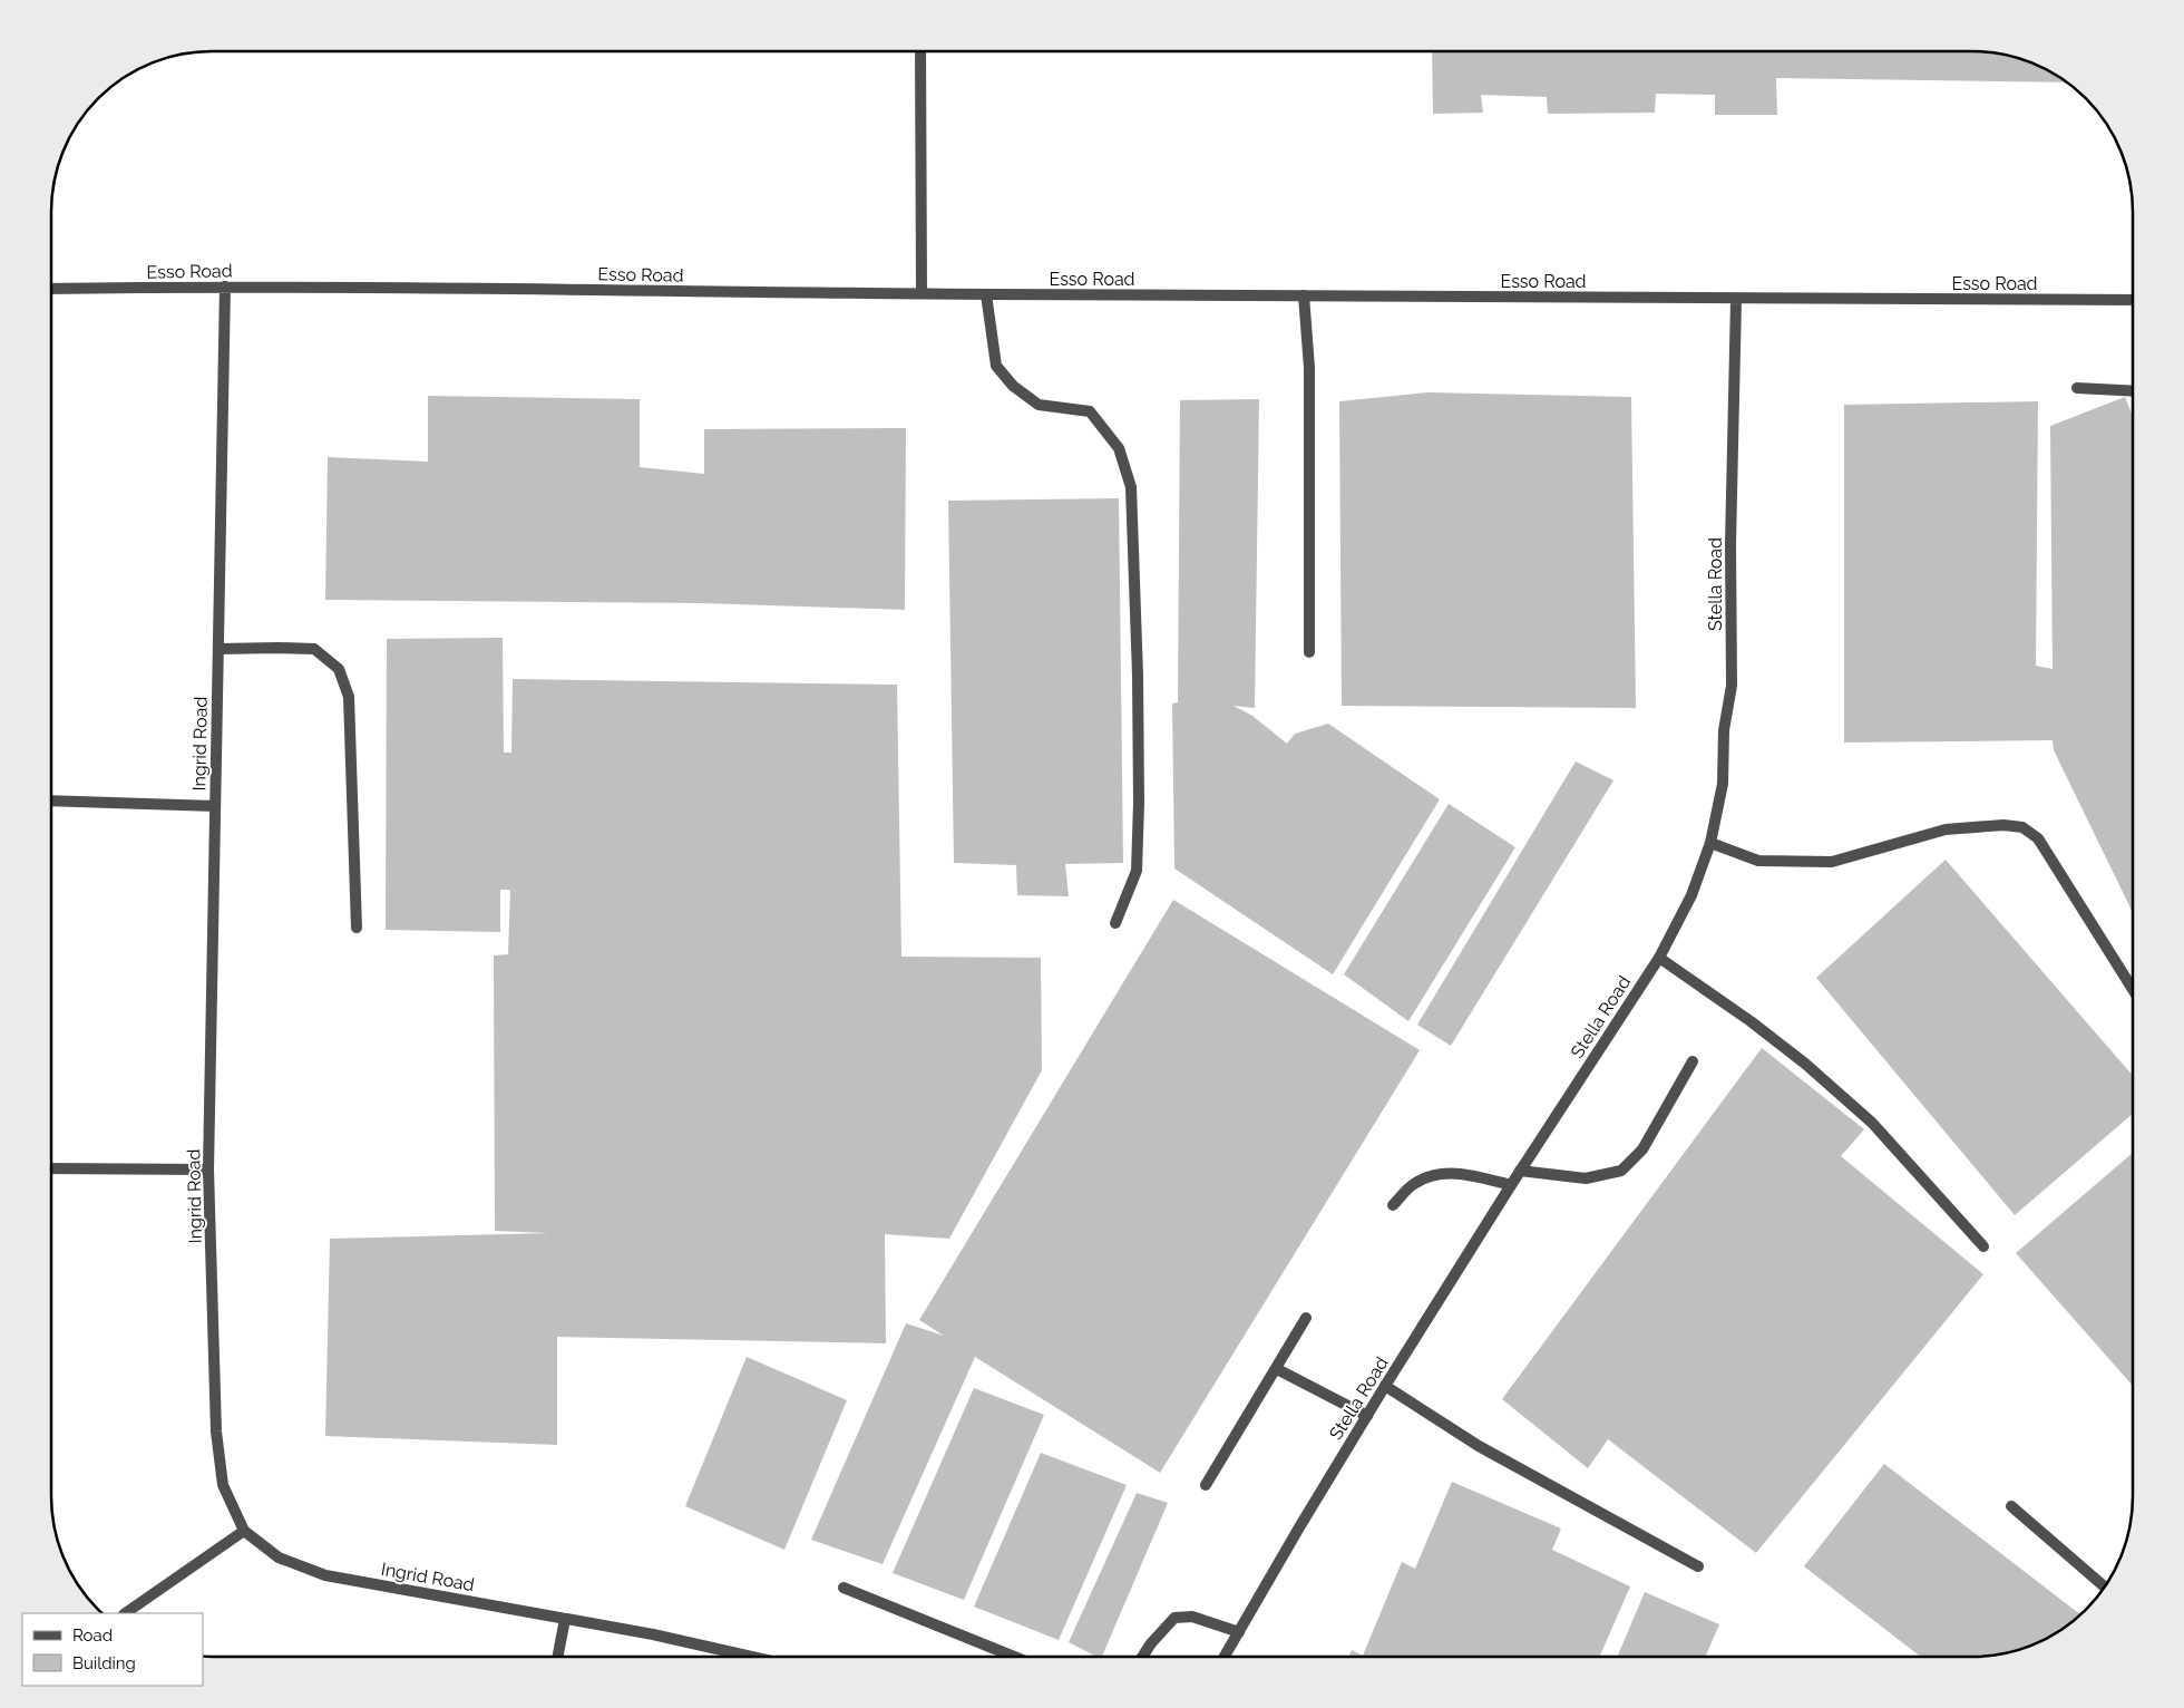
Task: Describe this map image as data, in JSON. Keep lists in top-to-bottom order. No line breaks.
{"streets":{"street":["Esso Road","Stella Road","Ingrid Road"]},"crossings":[["Esso Road","Stella Road"],["Esso Road","Ingrid Road"]],"legend":["Road","Building"]}
